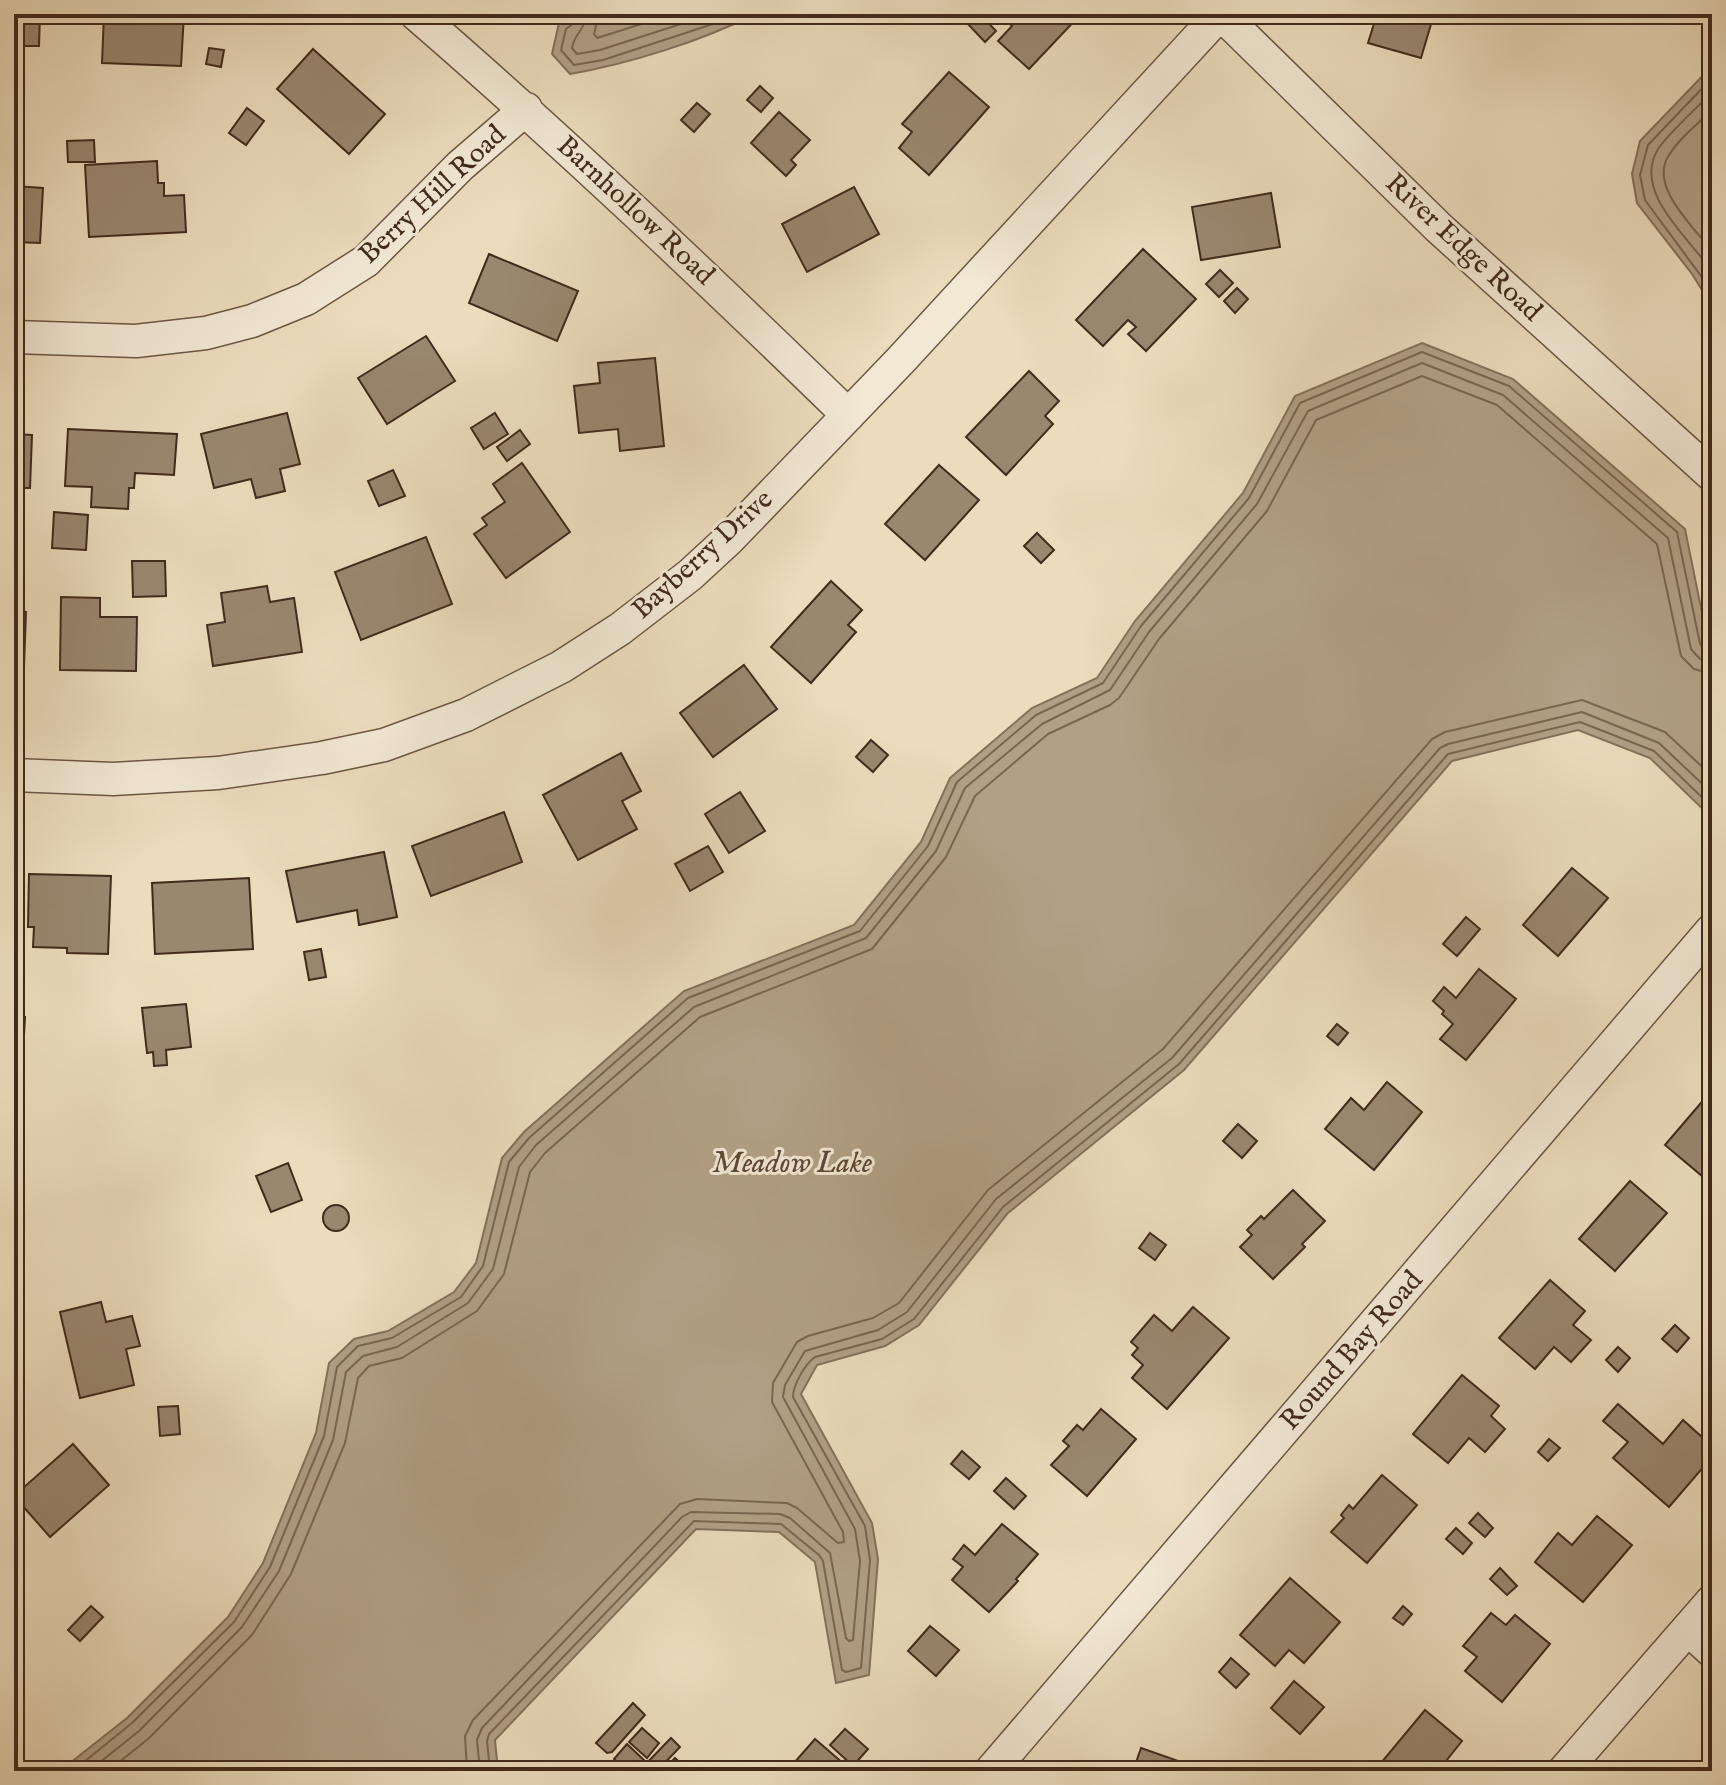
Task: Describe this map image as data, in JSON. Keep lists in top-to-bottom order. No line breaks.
{"streets":{"street":["Berry Hill Road","Barnhollow Road","River Edge Road","Bayberry Drive","Round Bay Road"]},"crossings":[["Berry Hill Road","Barnhollow Road"],["Barnhollow Road","Bayberry Drive"],["River Edge Road","Bayberry Drive"]],"water":["Meadow Lake"]}
